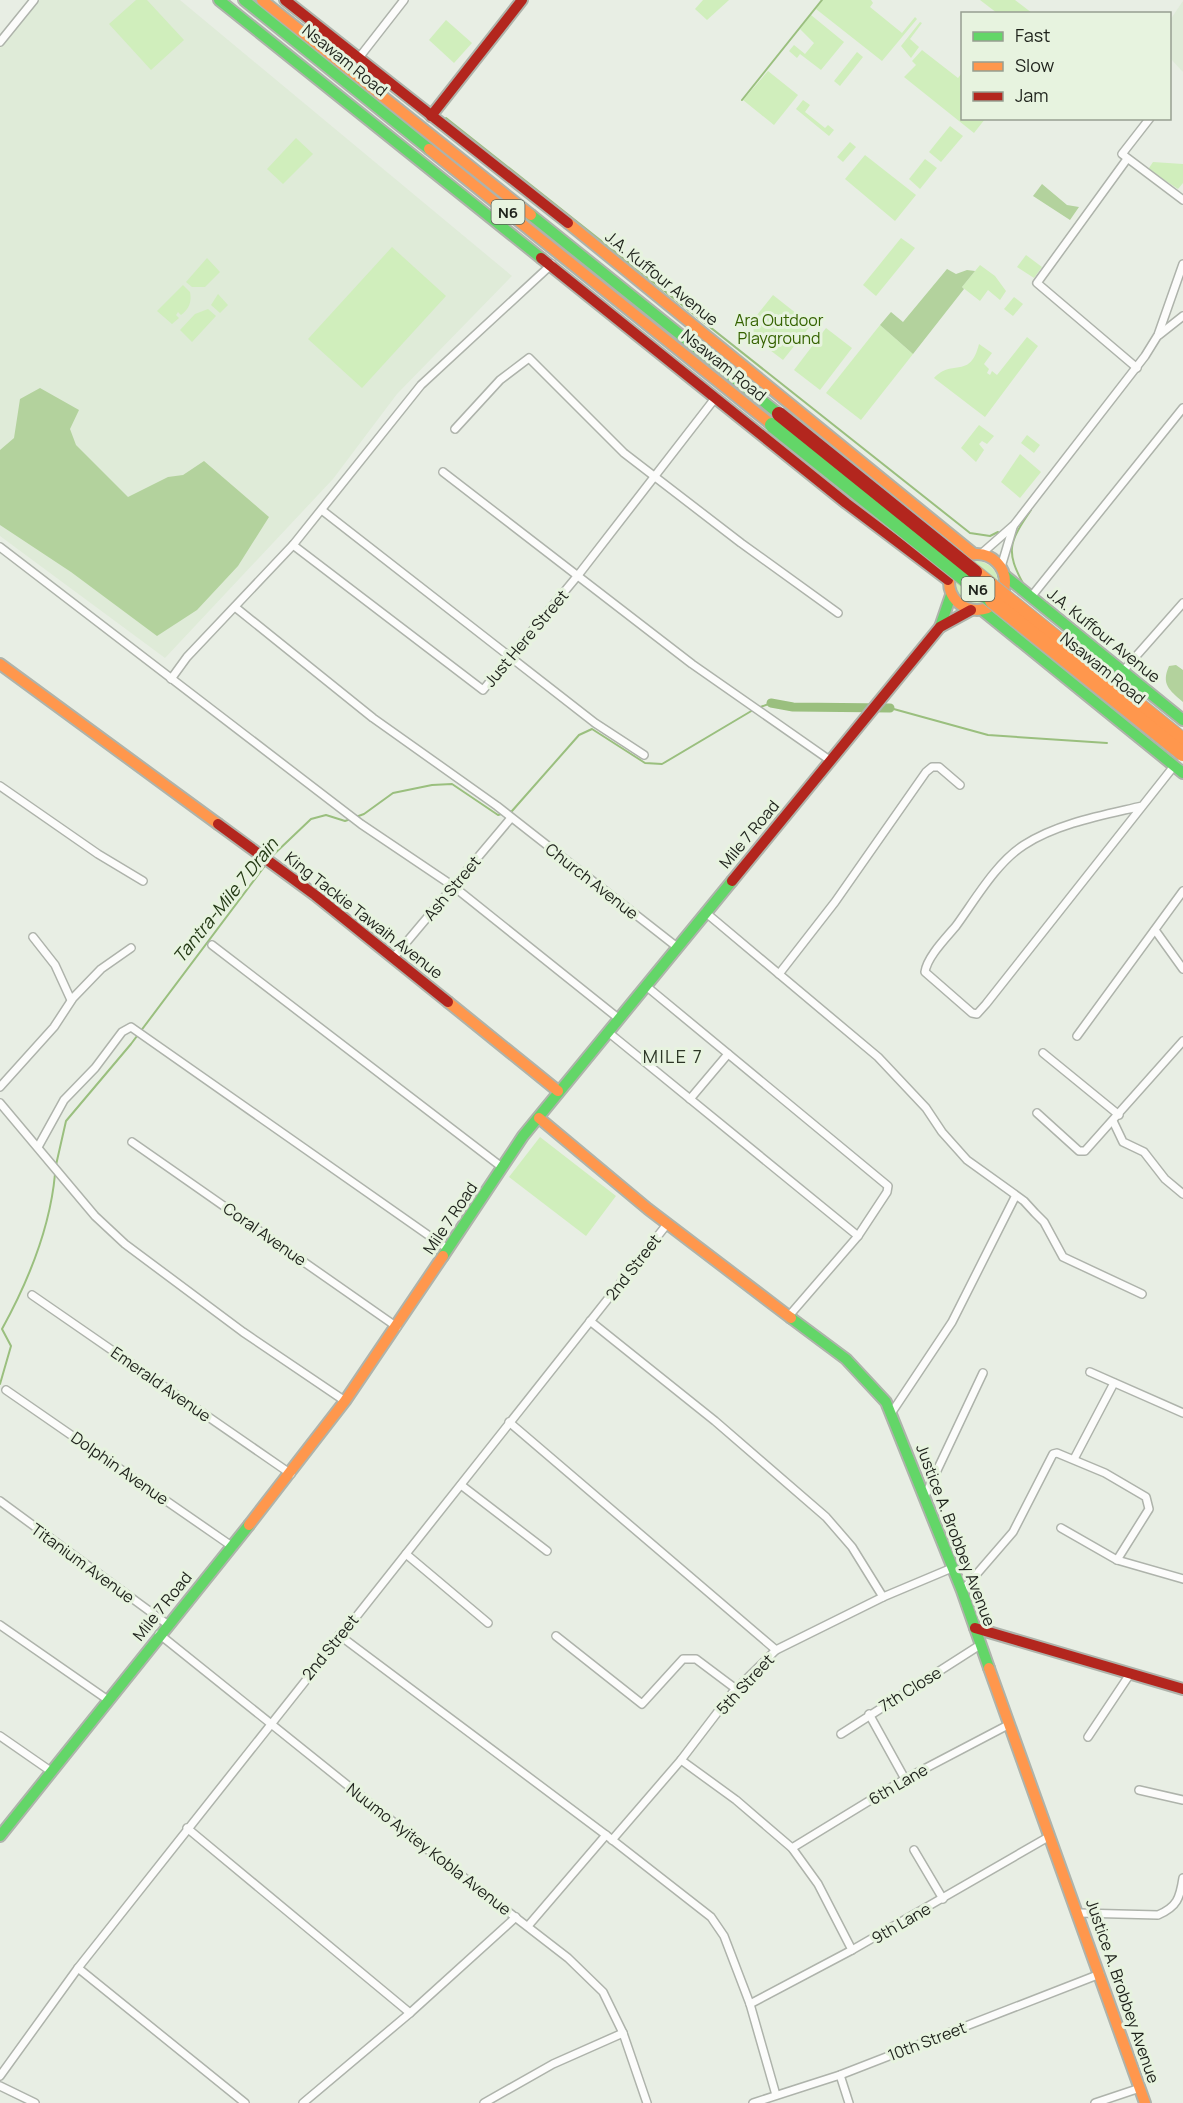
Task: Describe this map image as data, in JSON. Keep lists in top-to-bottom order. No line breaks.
{"streets":{"main road":["Nsawam Road","N6","J.A. Kuffour Avenue","Mile 7 Road","King Tackie Tawaih Avenue","Justice A. Brobbey Avenue"],"street":["Just Here Street","Church Avenue","Ash Street","Coral Avenue","2nd Street","Emerald Avenue","Dolphin Avenue","Titanium Avenue","5th Street","7th Close","6th Lane","Nuumo Ayitey Kobla Avenue","9th Lane","10th Street"]},"crossings":[["Mile 7 Road","Church Avenue"],["Mile 7 Road","King Tackie Tawaih Avenue"],["Mile 7 Road","Coral Avenue"],["Mile 7 Road","Emerald Avenue"],["Mile 7 Road","Dolphin Avenue"],["Mile 7 Road","Justice A. Brobbey Avenue"],["Mile 7 Road","Titanium Avenue"],["Mile 7 Road","Nuumo Ayitey Kobla Avenue"],["Church Avenue","Ash Street"],["Ash Street","King Tackie Tawaih Avenue"],["2nd Street","Justice A. Brobbey Avenue"],["2nd Street","Nuumo Ayitey Kobla Avenue"],["Justice A. Brobbey Avenue","5th Street"],["Justice A. Brobbey Avenue","7th Close"],["Justice A. Brobbey Avenue","6th Lane"],["Justice A. Brobbey Avenue","9th Lane"],["Justice A. Brobbey Avenue","10th Street"],["Titanium Avenue","Nuumo Ayitey Kobla Avenue"],["5th Street","Nuumo Ayitey Kobla Avenue"]],"districts":["MILE 7"],"water":["Tantra-Mile 7 Drain"],"parks":["Ara Outdoor Playground"],"legend":["Fast","Slow","Jam"]}
